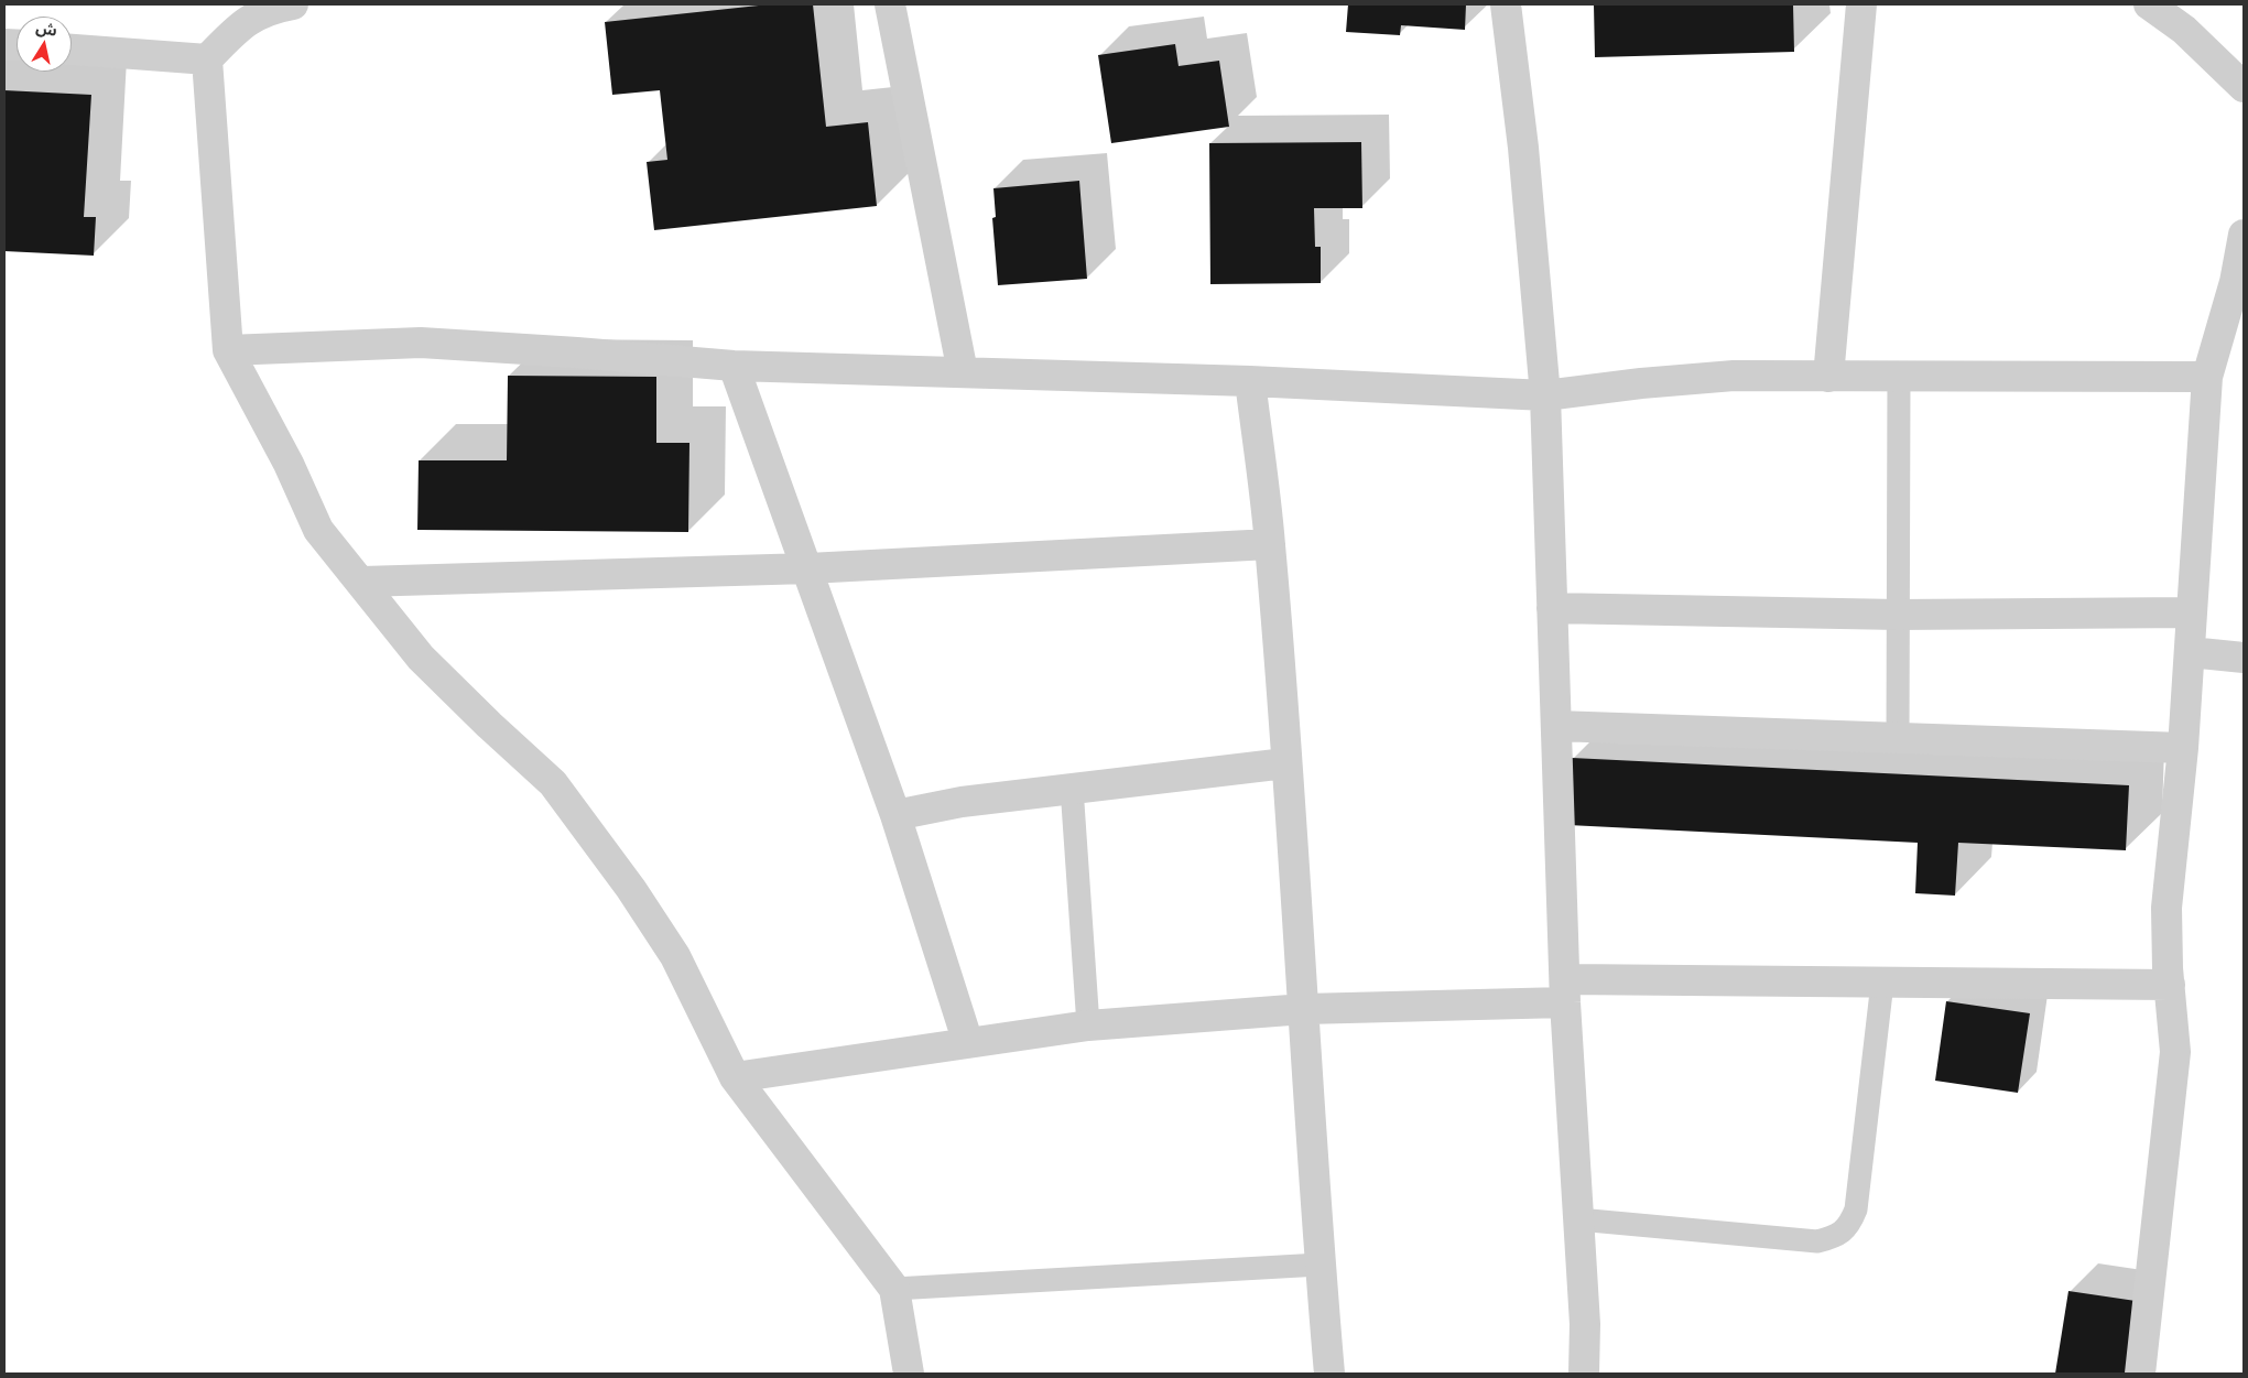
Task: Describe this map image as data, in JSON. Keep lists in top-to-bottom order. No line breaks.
{"north":"top"}
